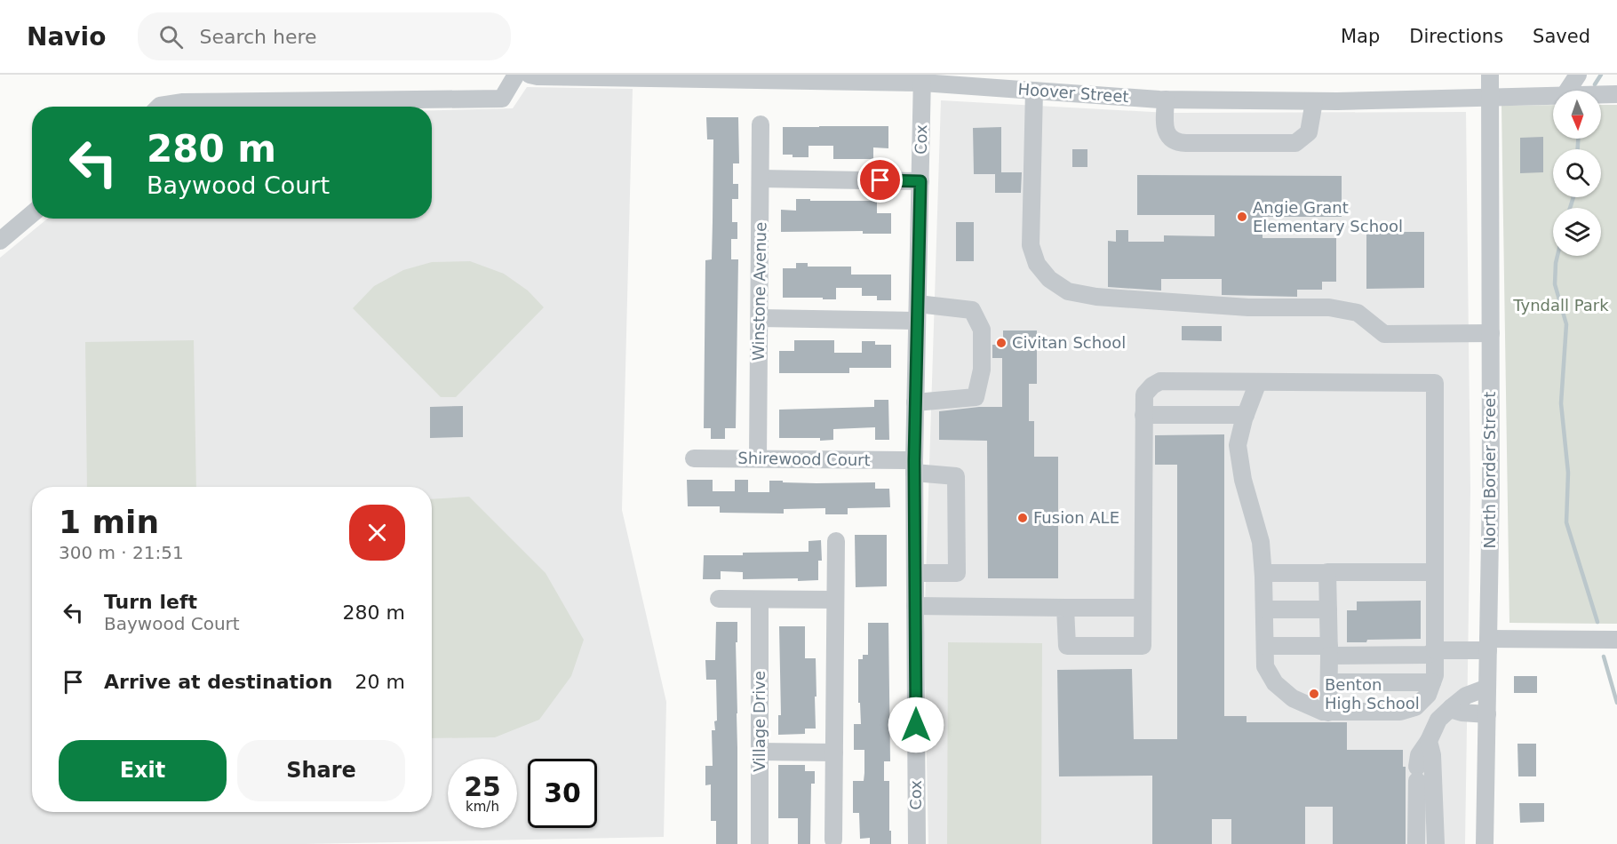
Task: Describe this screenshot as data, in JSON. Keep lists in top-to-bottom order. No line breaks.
{"streets":{"street":["Hoover Street","Cox","Winstone Avenue","Shirewood Court","North Border Street","Village Drive"]},"crossings":[["Hoover Street","Cox"],["Hoover Street","North Border Street"],["Cox","Shirewood Court"],["Winstone Avenue","Shirewood Court"]],"parks":["Tyndall Park"],"places":["Angie Grant Elementary School","Civitan School","Fusion ALE","Benton High School"],"north":"bottom","page":{"header":"Navio","search":"Search here","nav":["Map","Directions","Saved"],"turn":["280 m","Baywood Court"],"heading":["1 min","300 m · 21:51"],"list":[{"name":"Turn left","note":"Baywood Court","value":"280 m"},{"name":"Arrive at destination","value":"20 m"}],"buttons":["Exit","Share"],"speed":"25 km/h","limit":"30"}}
